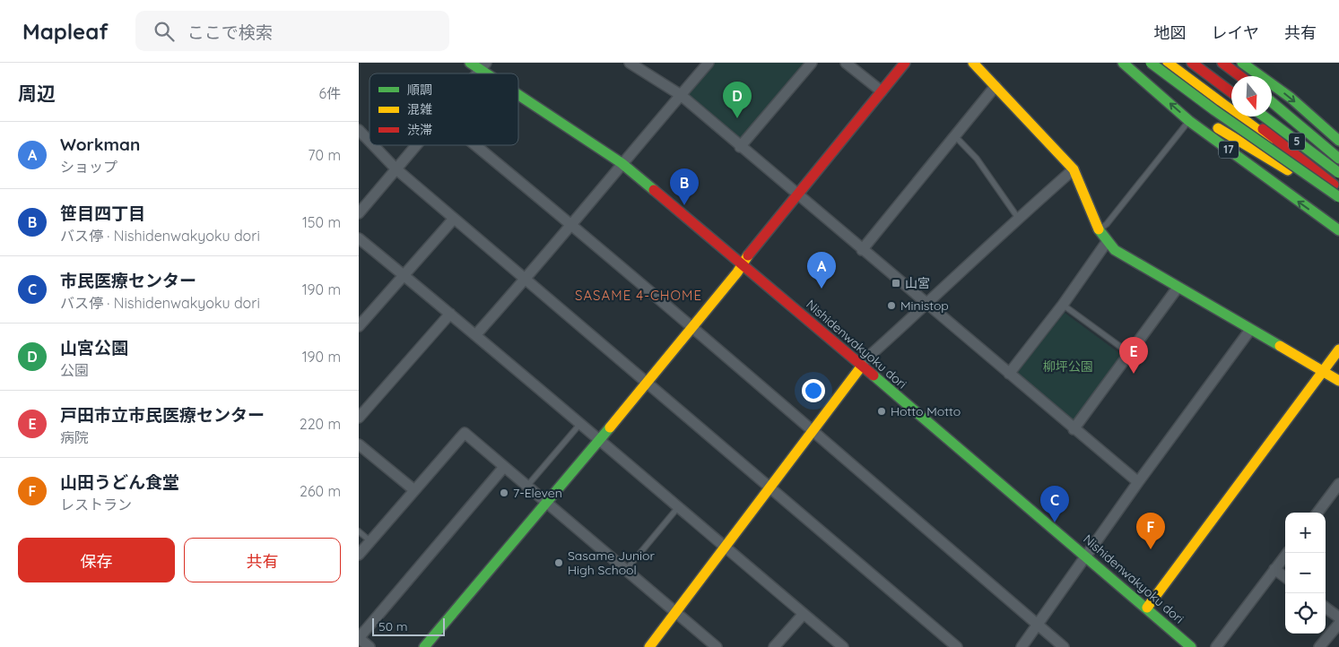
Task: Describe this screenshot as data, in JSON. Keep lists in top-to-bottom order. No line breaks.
{"streets":{"main road":["5","17","Nishidenwakyoku dori"]},"districts":["SASAME 4-CHOME"],"parks":["柳坪公園"],"places":{"transit":["山宮"],"other":["Ministop","Hotto Motto","7-Eleven","Sasame Junior High School"]},"legend":["順調","混雑","渋滞"],"scale_bar":"50 m","north":"bottom","page":{"header":"Mapleaf","search":"ここで検索","nav":["地図","レイヤ","共有"],"heading":["周辺","6件"],"pins":["D","B","A","E","C","F"],"list":[{"mark":"A","name":"Workman","note":"ショップ","value":"70 m"},{"mark":"B","name":"笹目四丁目","note":"バス停 · Nishidenwakyoku dori","value":"150 m"},{"mark":"C","name":"市民医療センター","note":"バス停 · Nishidenwakyoku dori","value":"190 m"},{"mark":"D","name":"山宮公園","note":"公園","value":"190 m"},{"mark":"E","name":"戸田市立市民医療センター","note":"病院","value":"220 m"},{"mark":"F","name":"山田うどん食堂","note":"レストラン","value":"260 m"}],"map_buttons":["+","−"],"buttons":["保存","共有"],"scale":"50 m"}}
